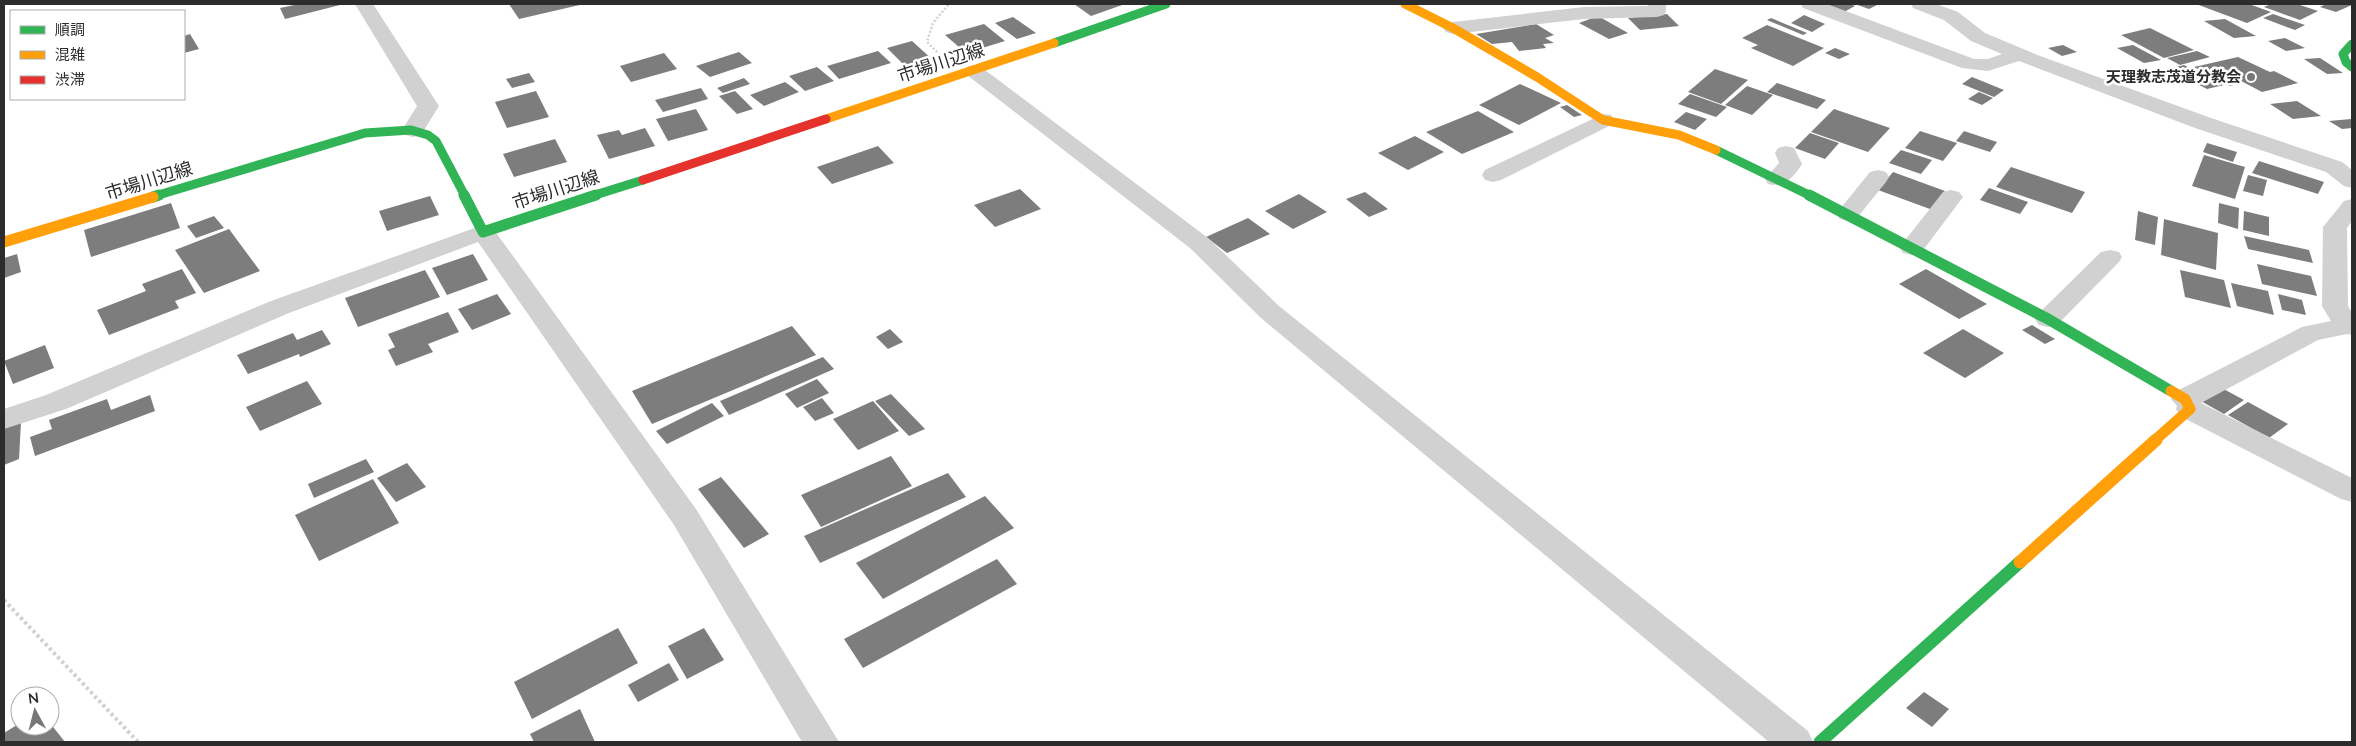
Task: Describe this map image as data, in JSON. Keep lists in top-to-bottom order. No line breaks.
{"streets":{"main road":["市場川辺線"]},"places":["天理教志茂道分教会"],"legend":["順調","混雑","渋滞"],"north":"top"}
